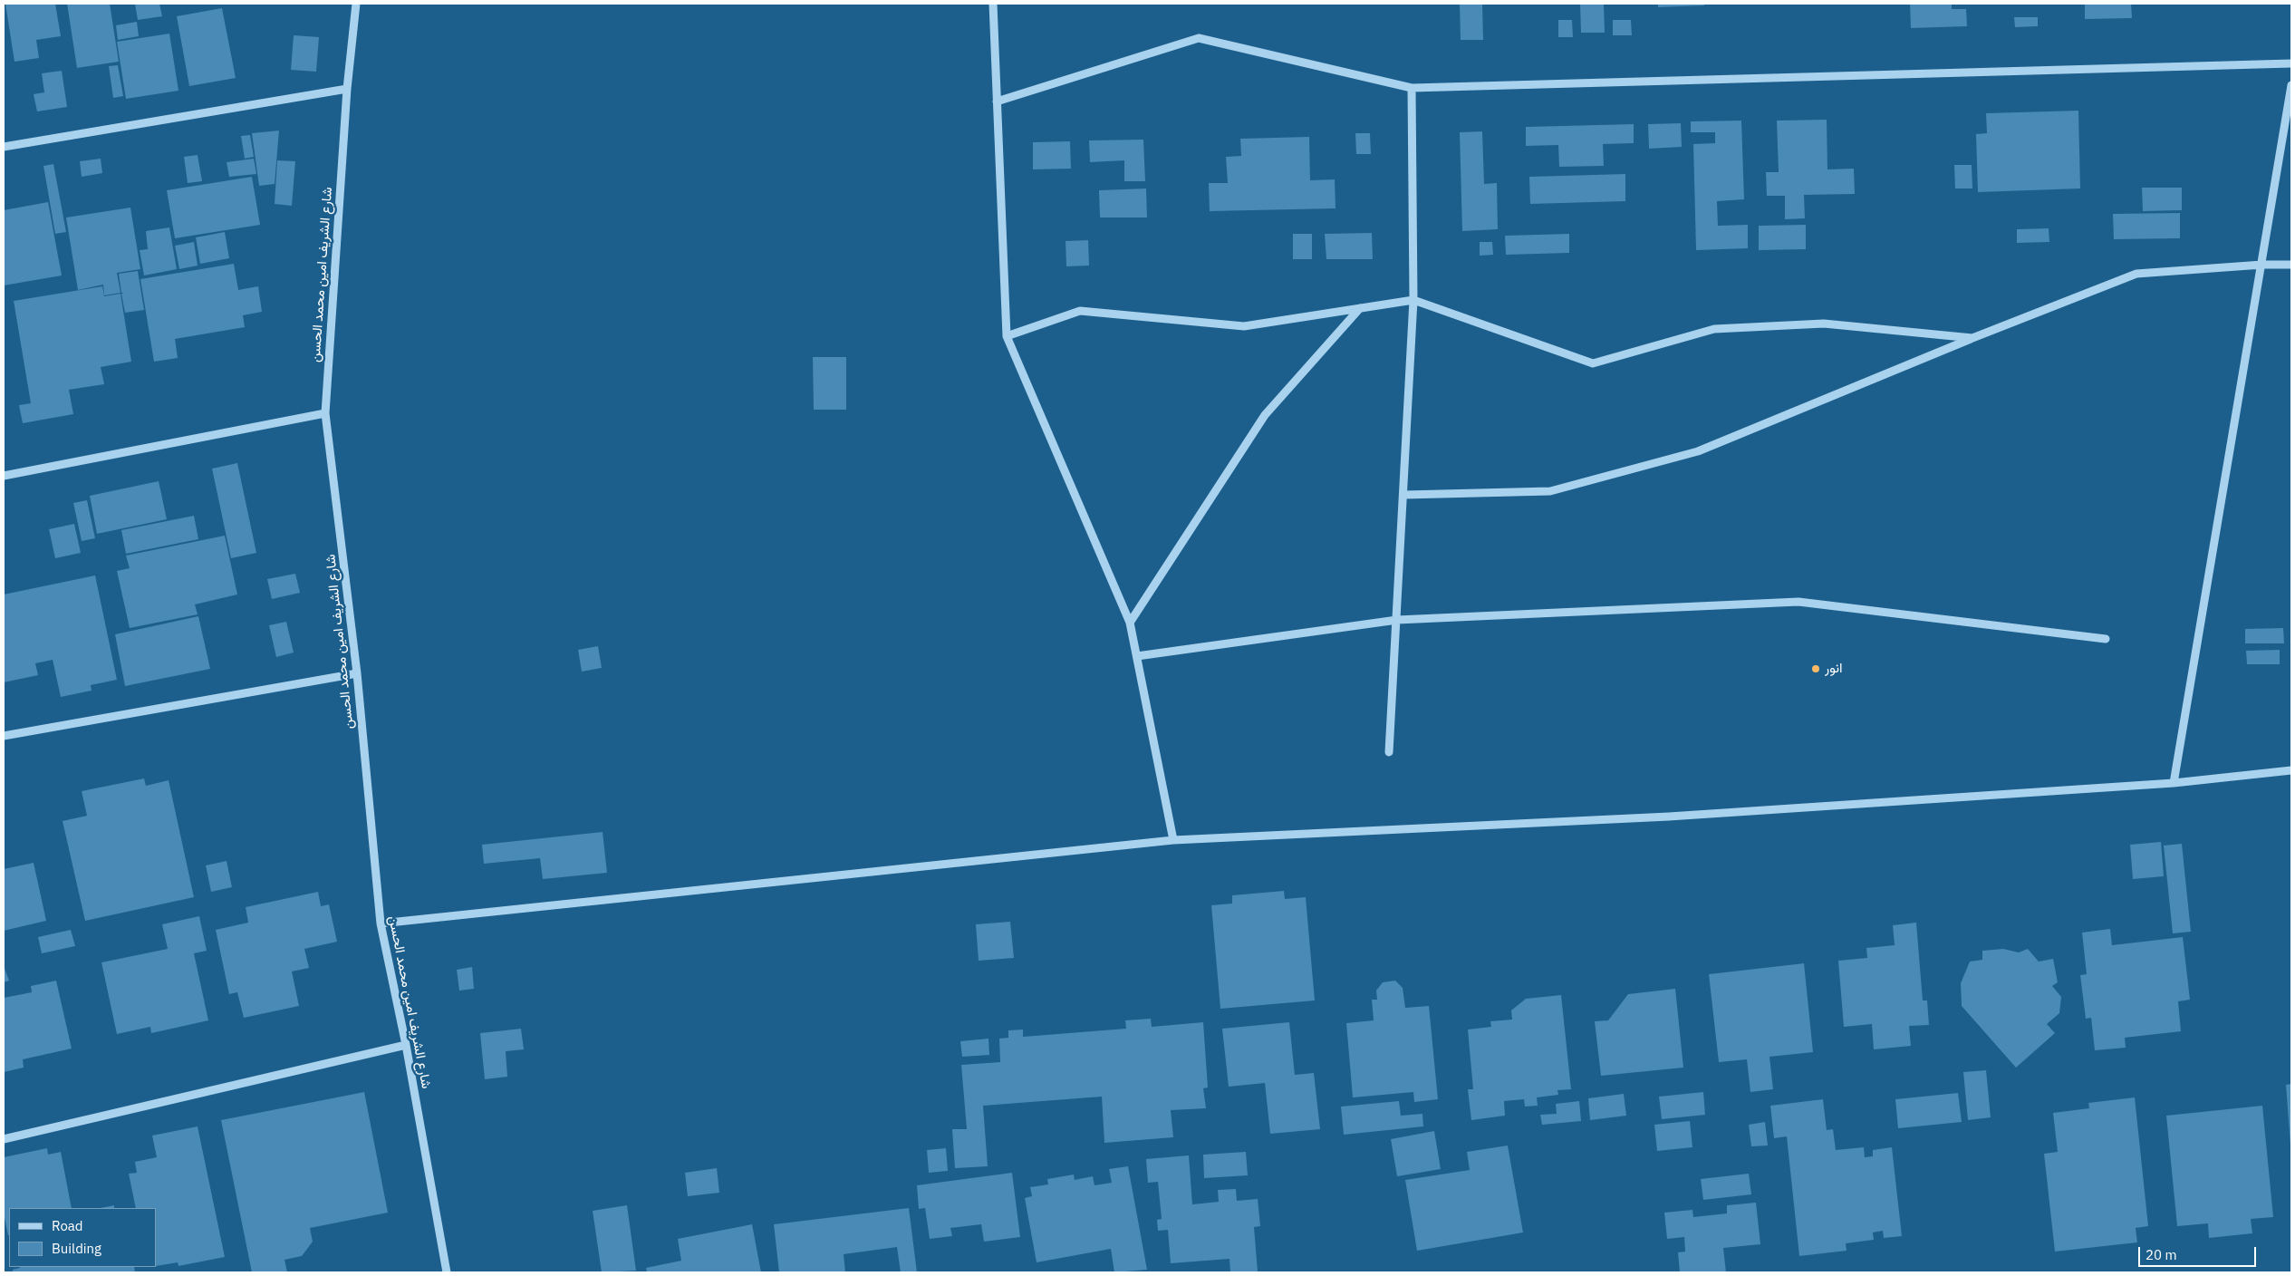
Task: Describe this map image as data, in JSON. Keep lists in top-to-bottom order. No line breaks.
{"streets":{"street":["شارع الشريف امين محمد الحسن"]},"places":["انور"],"legend":["Road","Building"],"scale_bar":"20 m"}
